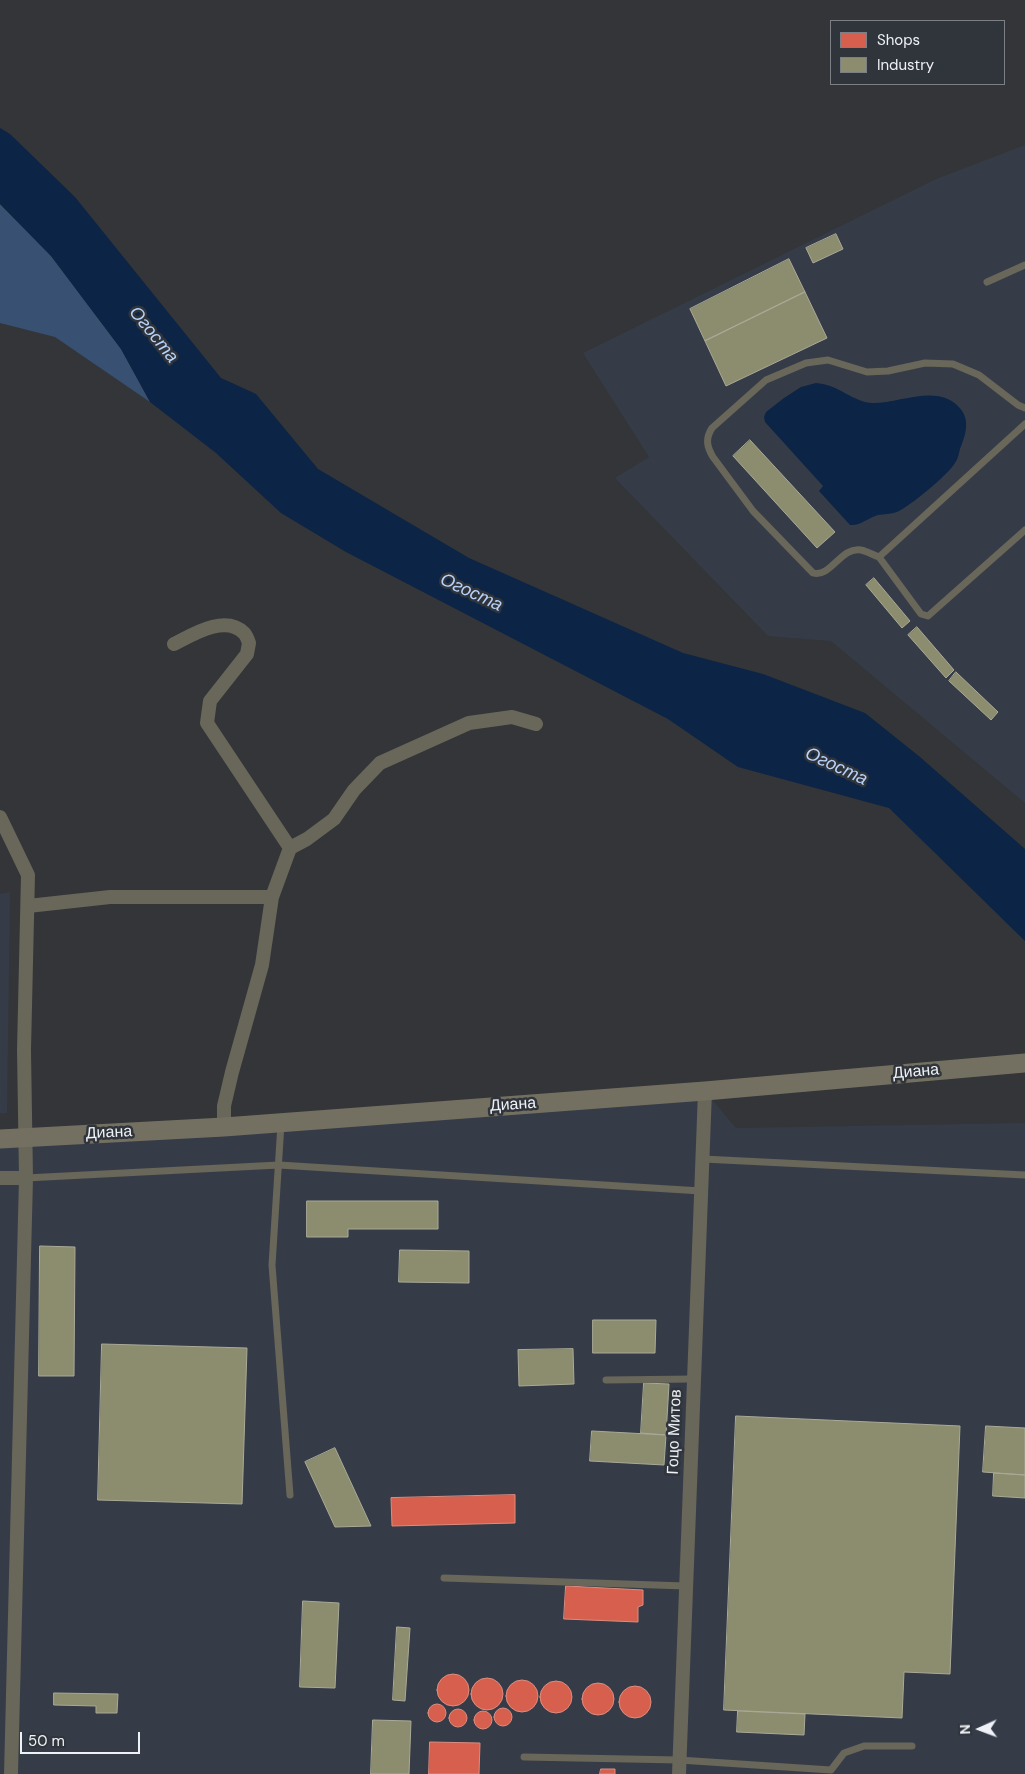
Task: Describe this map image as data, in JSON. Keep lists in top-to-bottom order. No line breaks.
{"streets":{"main road":["Диана"],"street":["Гоцо Митов"]},"crossings":[["Диана","Гоцо Митов"]],"water":["Огоста"],"legend":["Shops","Industry"],"scale_bar":"50 m","north":"left"}
